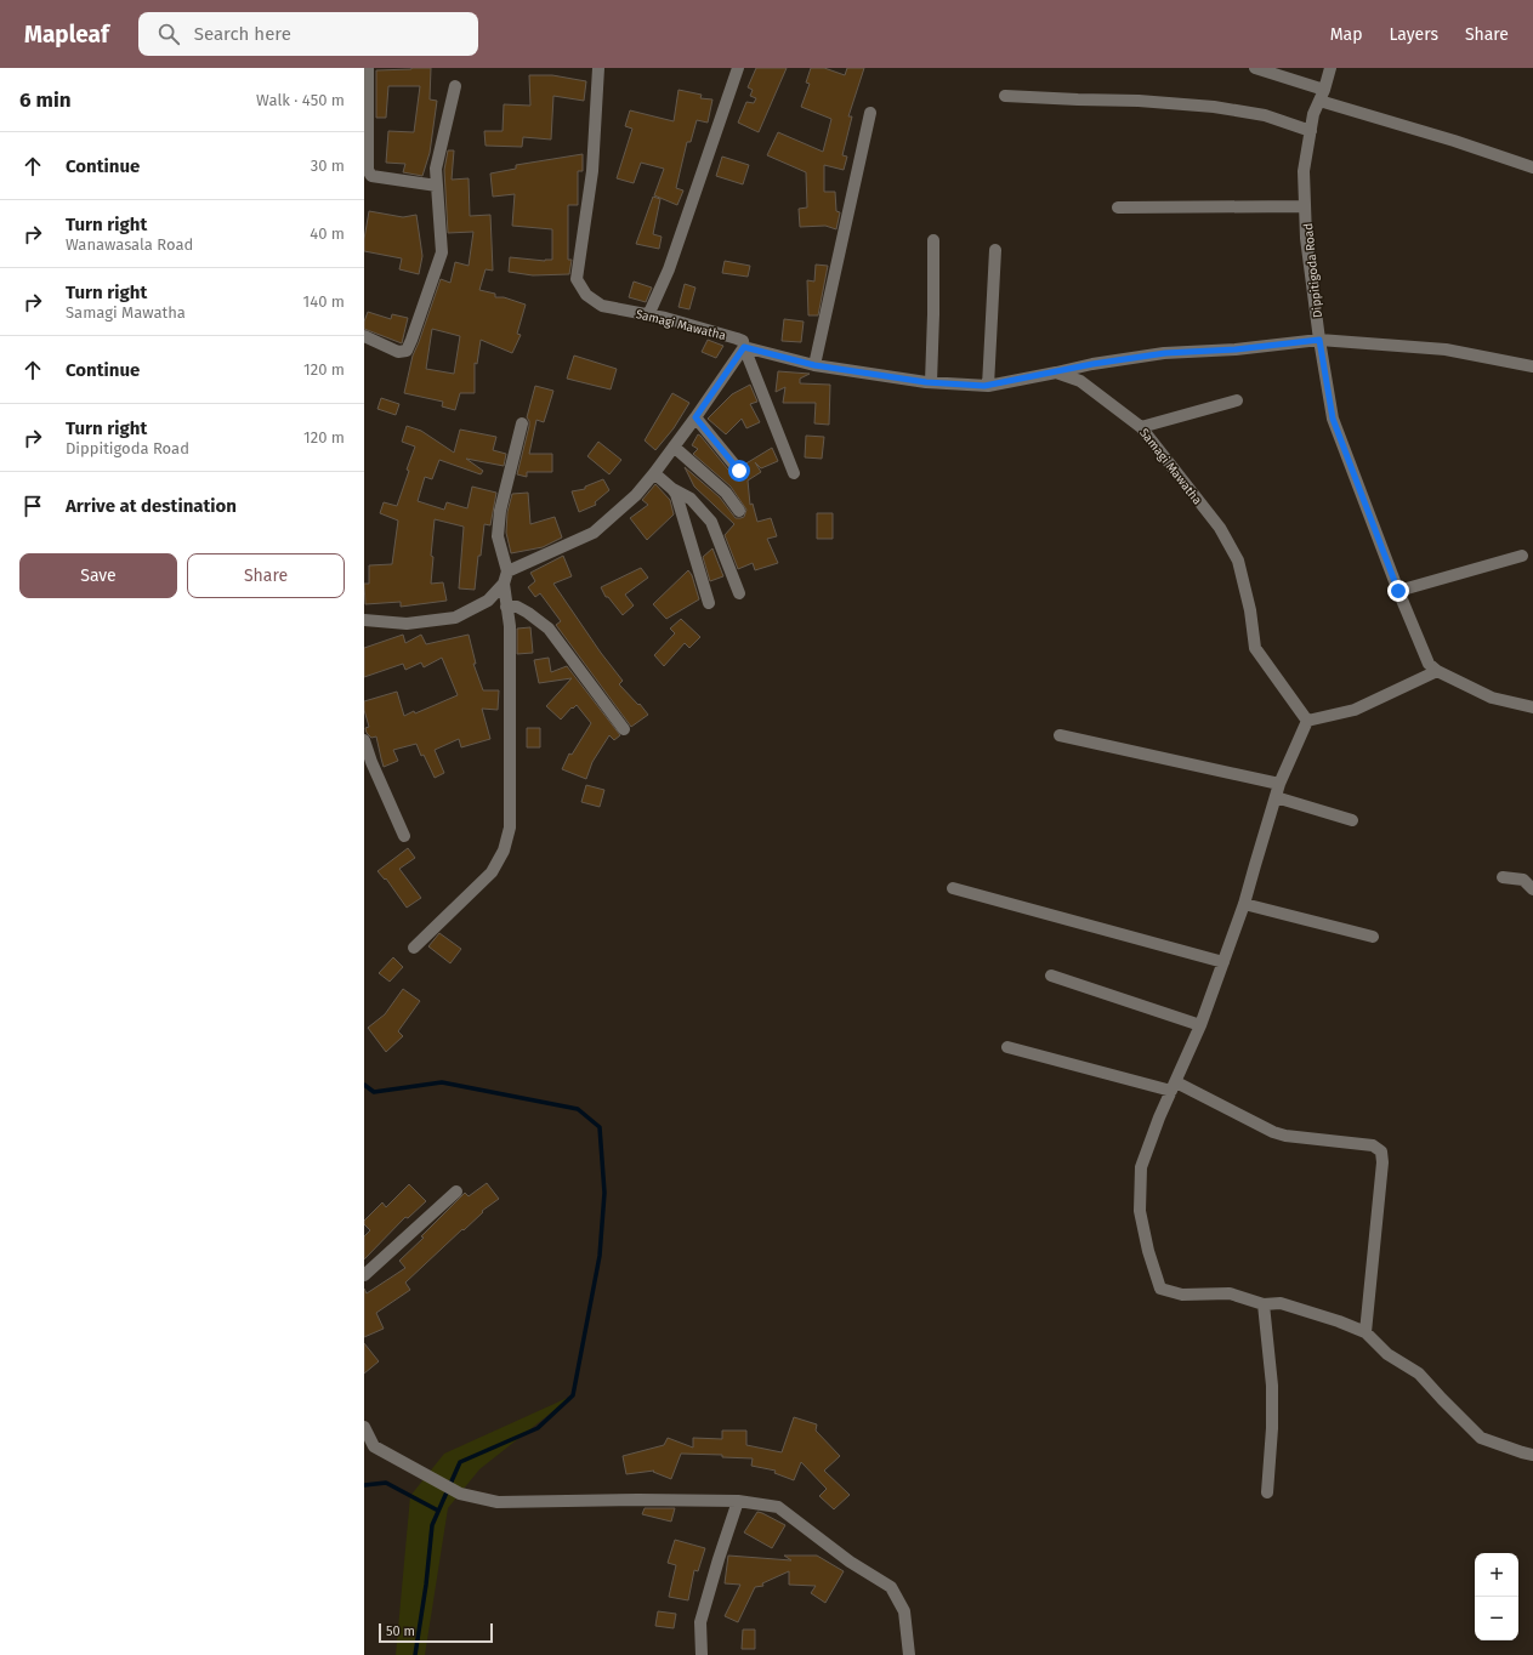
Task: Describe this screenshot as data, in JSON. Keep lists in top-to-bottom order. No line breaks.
{"streets":{"street":["Dippitigoda Road","Samagi Mawatha"]},"scale_bar":"50 m","page":{"header":"Mapleaf","search":"Search here","nav":["Map","Layers","Share"],"heading":["6 min","Walk · 450 m"],"list":[["Continue","30 m"],["Turn right","Wanawasala Road","40 m"],["Turn right","Samagi Mawatha","140 m"],["Continue","120 m"],["Turn right","Dippitigoda Road","120 m"],"Arrive at destination"],"buttons":["Save","Share"],"map_buttons":["+","−"],"scale":"50 m"}}
